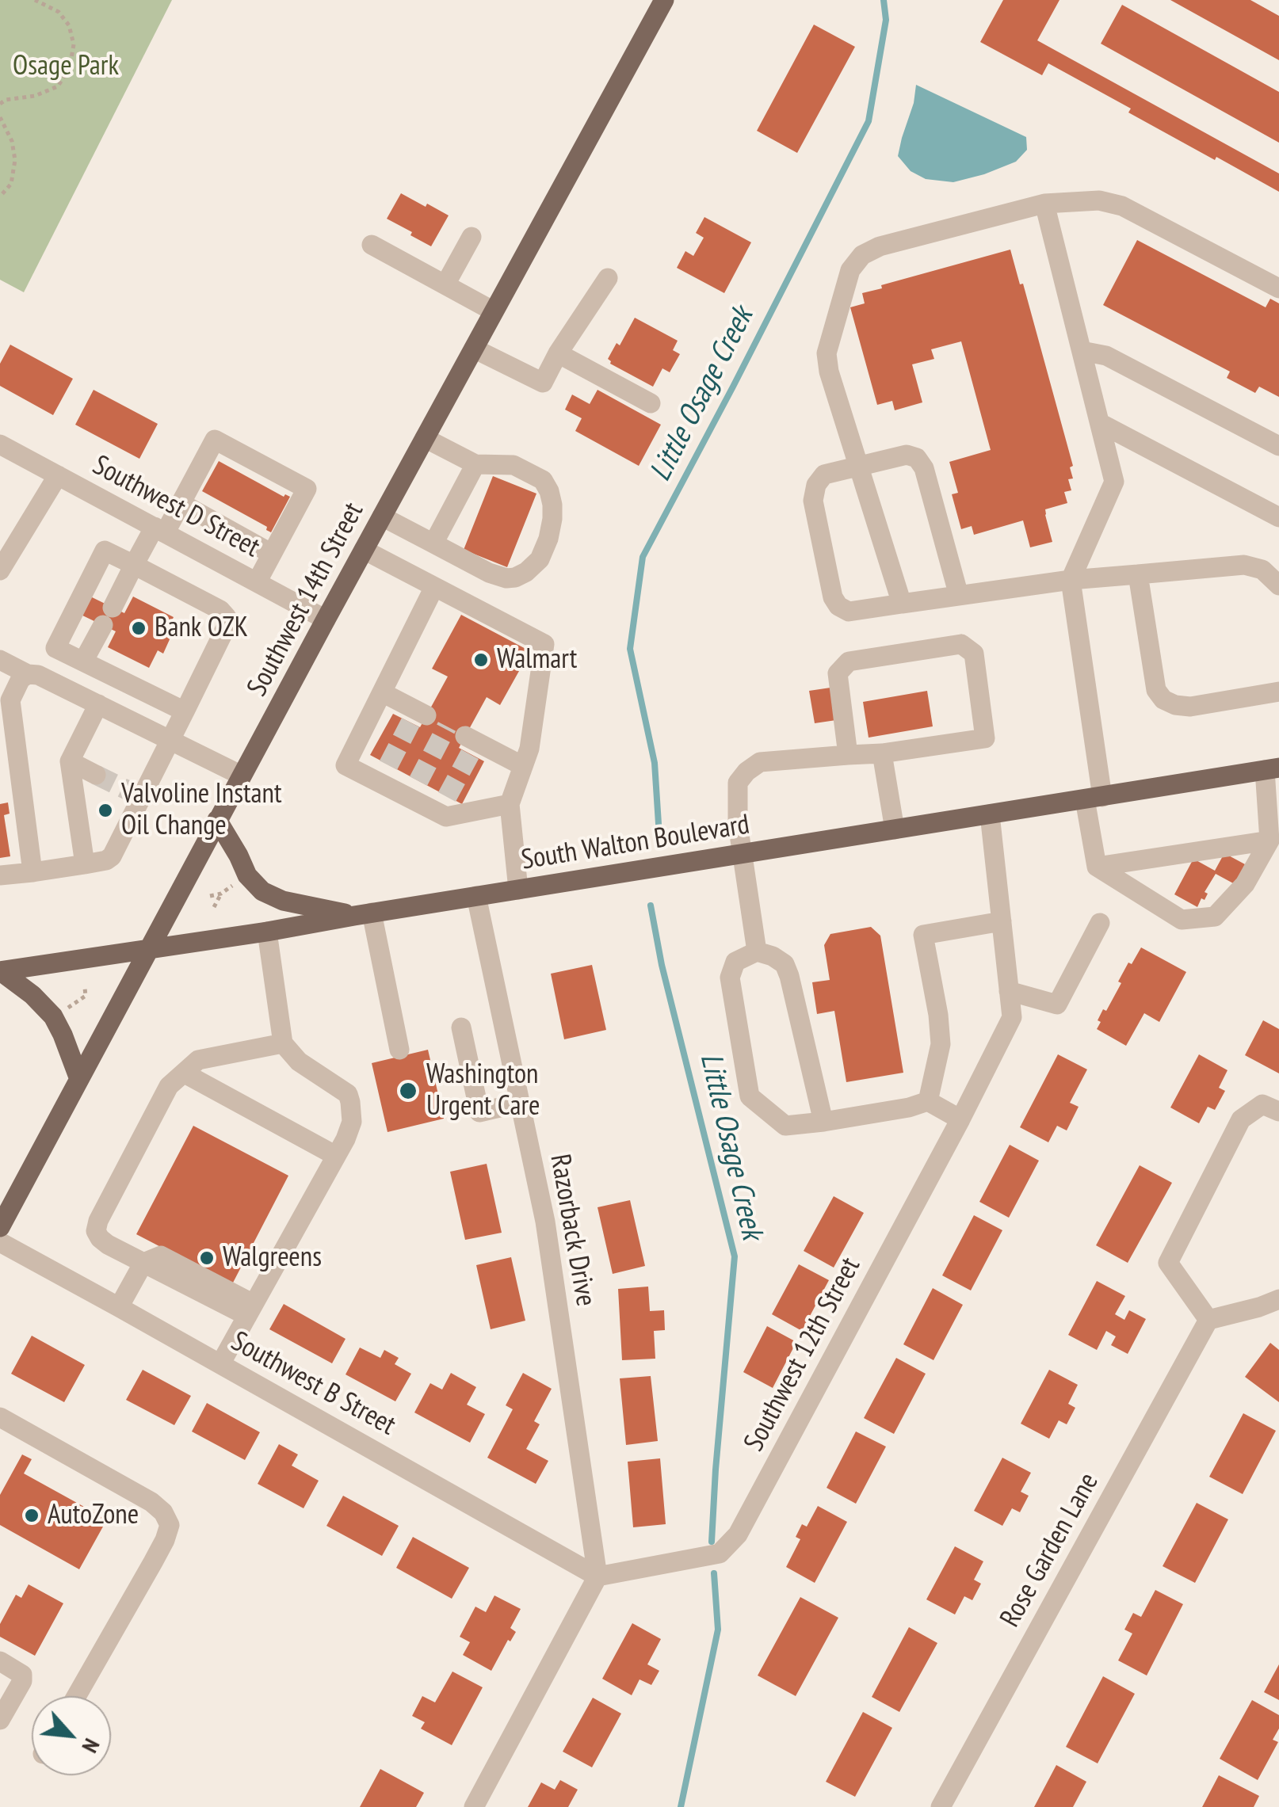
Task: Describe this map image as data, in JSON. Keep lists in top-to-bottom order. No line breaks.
{"streets":{"main road":["Southwest 14th Street","South Walton Boulevard"],"street":["Southwest D Street","Razorback Drive","Southwest 12th Street","Southwest B Street","Rose Garden Lane"]},"crossings":[["Southwest D Street","Southwest 14th Street"],["Southwest 14th Street","South Walton Boulevard"],["South Walton Boulevard","Razorback Drive"],["South Walton Boulevard","Southwest 12th Street"],["Razorback Drive","Southwest 12th Street"],["Razorback Drive","Southwest B Street"],["Southwest 12th Street","Southwest B Street"]],"water":["Little Osage Creek"],"parks":["Osage Park"],"places":["Bank OZK","Walmart","Valvoline Instant Oil Change","Washington Urgent Care","Walgreens","AutoZone"],"north":"bottom right"}
